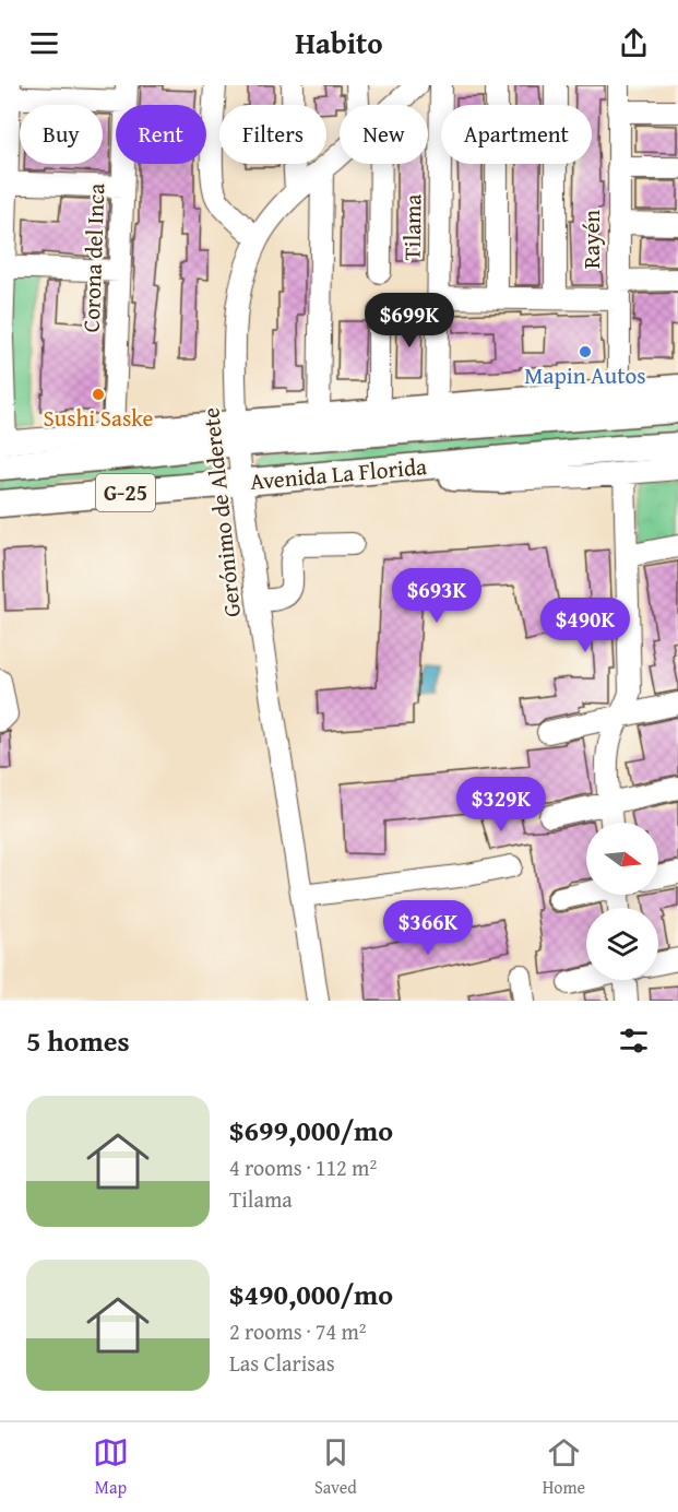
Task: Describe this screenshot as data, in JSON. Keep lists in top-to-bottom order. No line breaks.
{"streets":{"main road":["Avenida La Florida","G-25"],"street":["Tilama","Rayén","Corona del Inca","Gerónimo de Alderete"]},"crossings":[["Tilama","Avenida La Florida"],["Rayén","Avenida La Florida"],["Corona del Inca","Avenida La Florida"],["Avenida La Florida","Gerónimo de Alderete"]],"places":["Mapin Autos","Sushi Saske"],"north":"right","page":{"header":"Habito","chip":["Buy","Rent","Filters","New","Apartment"],"price":["$699K","$693K","$490K","$329K","$366K"],"heading":"5 homes","list":[{"name":"$699,000/mo","note":"4 rooms · 112 m² · Tilama"},{"name":"$490,000/mo","note":"2 rooms · 74 m² · Las Clarisas"}],"tabs":["Map","Saved","Home"]}}
